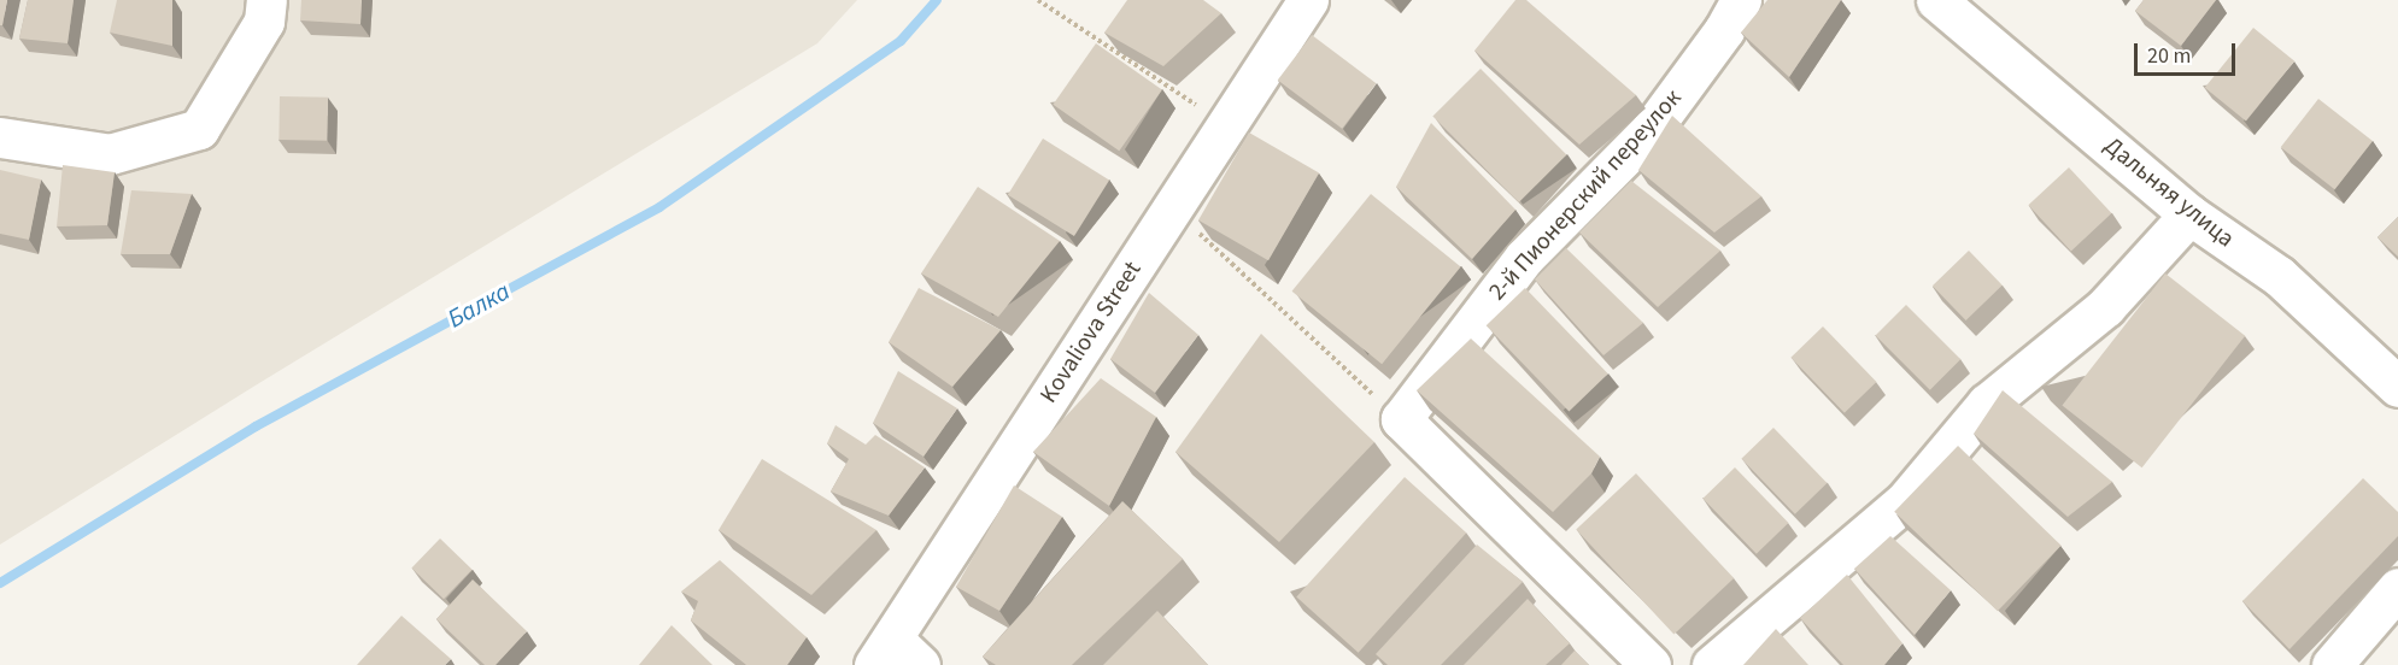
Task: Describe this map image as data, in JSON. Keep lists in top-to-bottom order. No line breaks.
{"streets":{"street":["Дальняя улица","2-й Пионерский переулок","Kovaliova Street"]},"water":["Балка"],"scale_bar":"20 m"}
